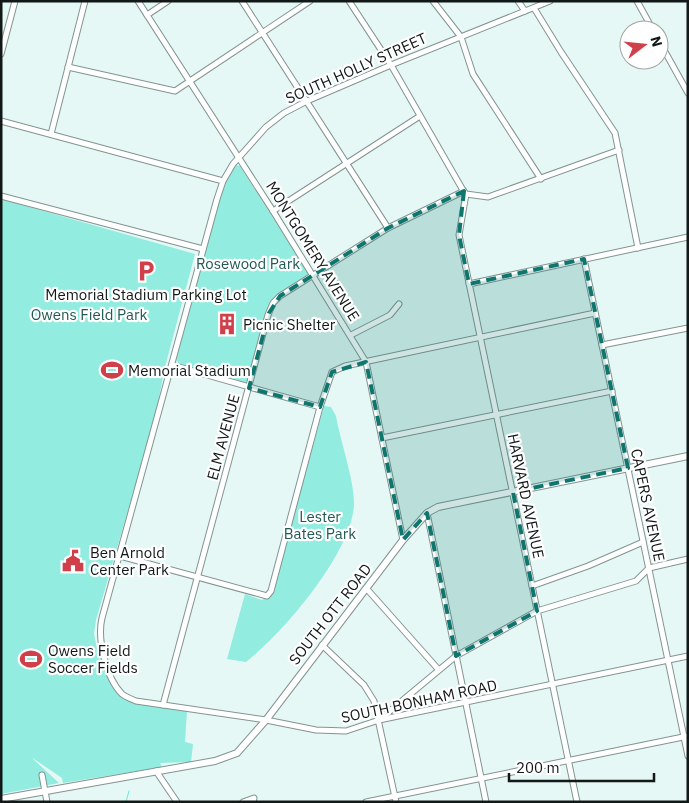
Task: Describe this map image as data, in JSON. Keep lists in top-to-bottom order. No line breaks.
{"streets":{"street":["SOUTH HOLLY STREET","MONTGOMERY AVENUE","ELM AVENUE","HARVARD AVENUE","CAPERS AVENUE","SOUTH OTT ROAD","SOUTH BONHAM ROAD"]},"crossings":[["SOUTH HOLLY STREET","MONTGOMERY AVENUE"],["SOUTH HOLLY STREET","SOUTH BONHAM ROAD"],["MONTGOMERY AVENUE","ELM AVENUE"],["MONTGOMERY AVENUE","SOUTH OTT ROAD"],["ELM AVENUE","HARVARD AVENUE"],["ELM AVENUE","SOUTH BONHAM ROAD"],["HARVARD AVENUE","SOUTH BONHAM ROAD"],["CAPERS AVENUE","SOUTH BONHAM ROAD"],["SOUTH OTT ROAD","SOUTH BONHAM ROAD"]],"parks":["Rosewood Park","Owens Field Park","Lester Bates Park"],"places":{"parking":["Memorial Stadium Parking Lot"],"building":["Picnic Shelter"],"sports":["Memorial Stadium","Owens Field Soccer Fields"],"public building":["Ben Arnold Center Park"]},"scale_bar":"200 m","north":"right"}
